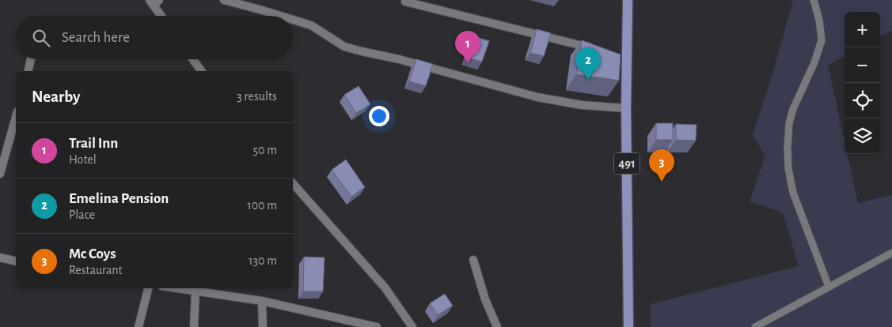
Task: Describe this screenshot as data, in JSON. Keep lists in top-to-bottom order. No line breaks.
{"streets":{"main road":["491"]},"page":{"map_buttons":["+","−"],"search":"Search here","pins":["1","2","3"],"heading":["Nearby","3 results"],"list":[{"mark":"1","name":"Trail Inn","note":"Hotel","value":"50 m"},{"mark":"2","name":"Emelina Pension","note":"Place","value":"100 m"},{"mark":"3","name":"Mc Coys","note":"Restaurant","value":"130 m"}]}}
